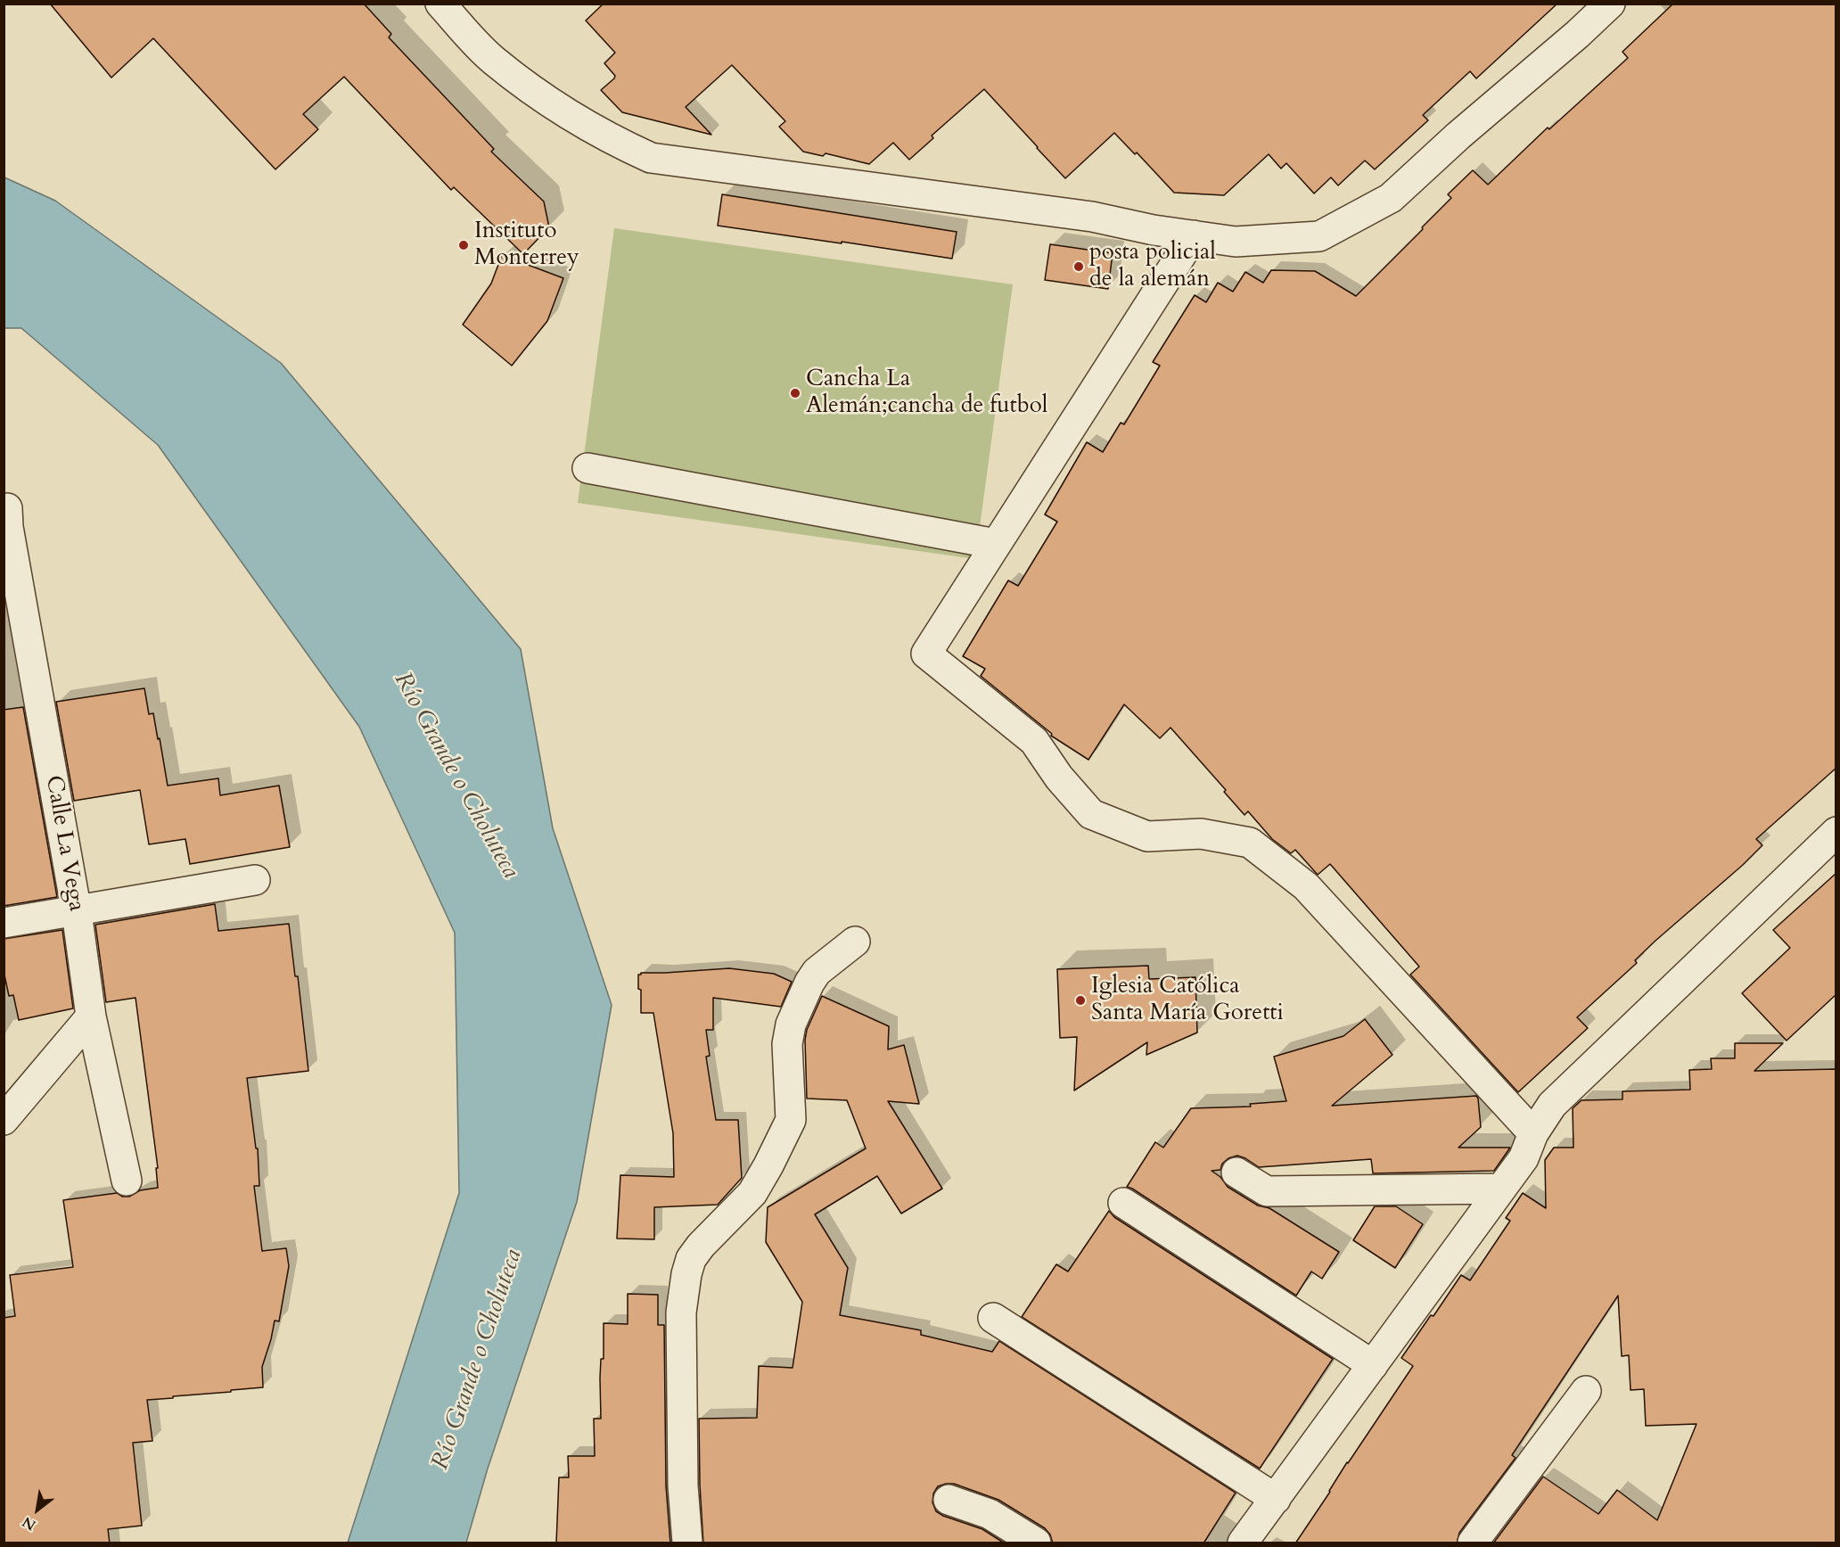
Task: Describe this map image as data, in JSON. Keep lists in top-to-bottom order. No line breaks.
{"streets":{"street":["Calle La Vega"]},"water":["Río Grande o Choluteca"],"places":["Instituto Monterrey","posta policial de la alemán","Cancha La Alemán;cancha de futbol","Iglesia Católica Santa María Goretti"],"north":"bottom left"}
